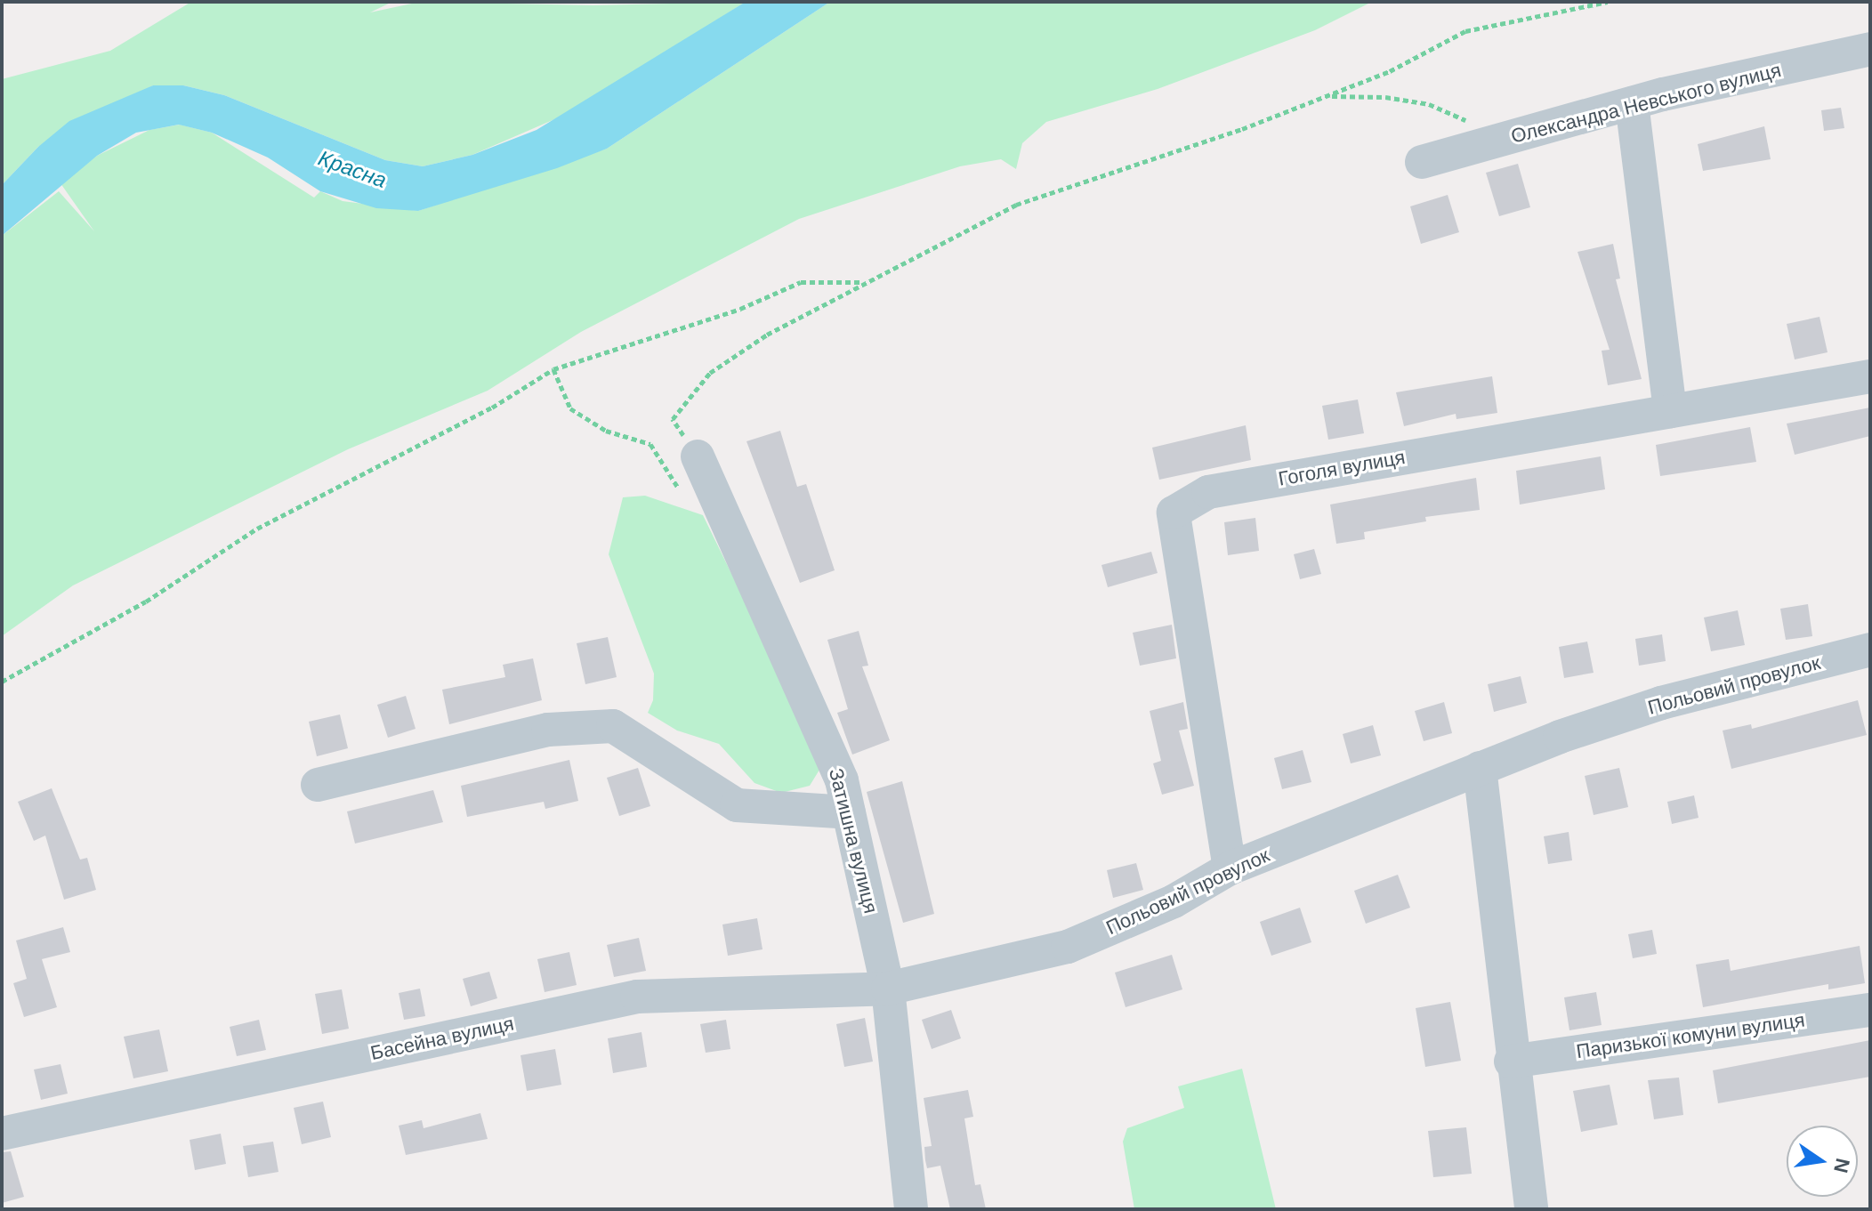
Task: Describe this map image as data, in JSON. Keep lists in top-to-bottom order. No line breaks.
{"streets":{"street":["Олександра Невського вулиця","Гоголя вулиця","Польовий провулок","Затишна вулиця","Паризької комуни вулиця","Басейна вулиця"]},"crossings":[["Гоголя вулиця","Польовий провулок"],["Польовий провулок","Затишна вулиця"],["Польовий провулок","Басейна вулиця"],["Затишна вулиця","Басейна вулиця"]],"water":["Красна"],"north":"right"}
